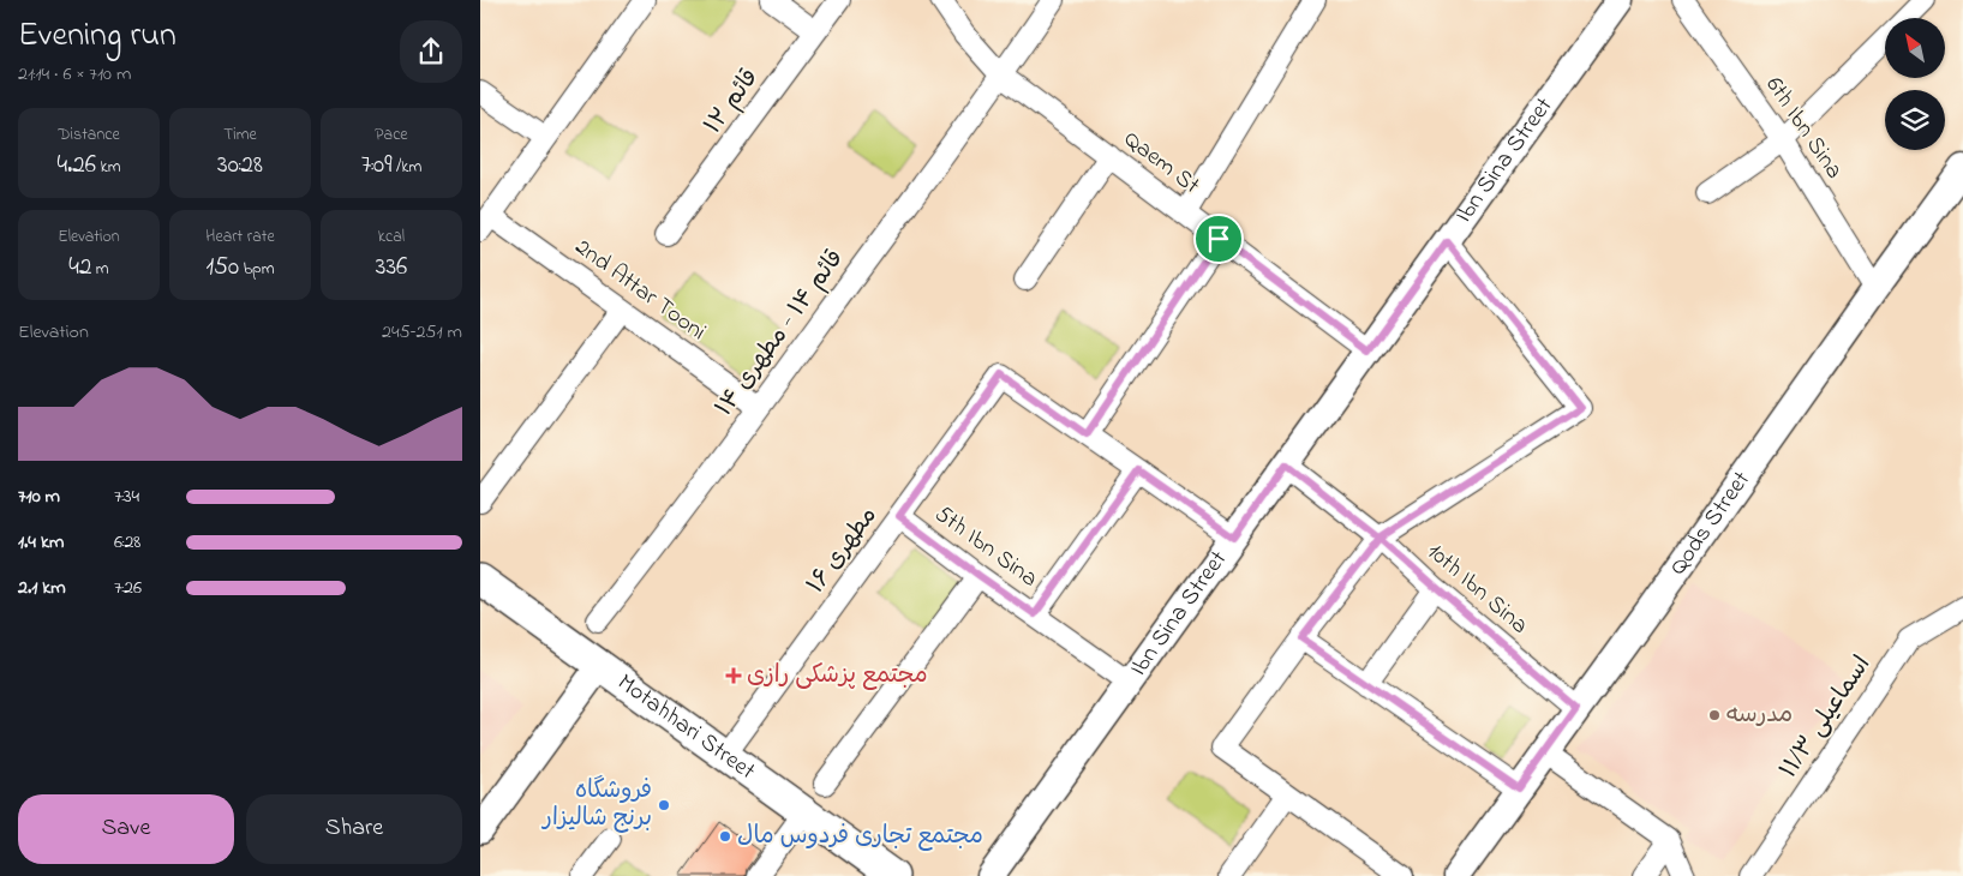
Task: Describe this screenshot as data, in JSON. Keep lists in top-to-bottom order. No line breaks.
{"streets":{"main road":["Motahhari Street"],"street":["قائم ۱۲","6th Ibn Sina","Ibn Sina Street","Qaem St","2nd Attar Tooni","قائم ۱۴ - مطهری ۱۴","Qods Street","5th Ibn Sina","مطهری ۱۶","10th Ibn Sina","اسماعیلی ۱۱/۳"]},"crossings":[["6th Ibn Sina","Qods Street"],["Ibn Sina Street","Qaem St"],["Ibn Sina Street","5th Ibn Sina"],["Ibn Sina Street","10th Ibn Sina"],["Qaem St","قائم ۱۴ - مطهری ۱۴"],["2nd Attar Tooni","قائم ۱۴ - مطهری ۱۴"],["Qods Street","10th Ibn Sina"],["5th Ibn Sina","مطهری ۱۶"],["مطهری ۱۶","Motahhari Street"]],"places":{"health":["مجتمع پزشکی رازی"],"other":["مدرسه","فروشگاه برنج شالیزار","مجتمع تجاری فردوس مال"]},"north":"top left","page":{"heading":["Evening run","21:14 · 6 × 710 m"],"stats":[["Distance","4.26 km"],["Time","30:28"],["Pace","7:09 /km"],["Elevation","42 m"],["Heart rate","150 bpm"],["kcal","336"]],"chart":["Elevation","245–251 m"],"list":[{"name":"710 m","note":"7:34"},{"name":"1.4 km","note":"6:28"},{"name":"2.1 km","note":"7:26"}],"buttons":["Save","Share"]}}
